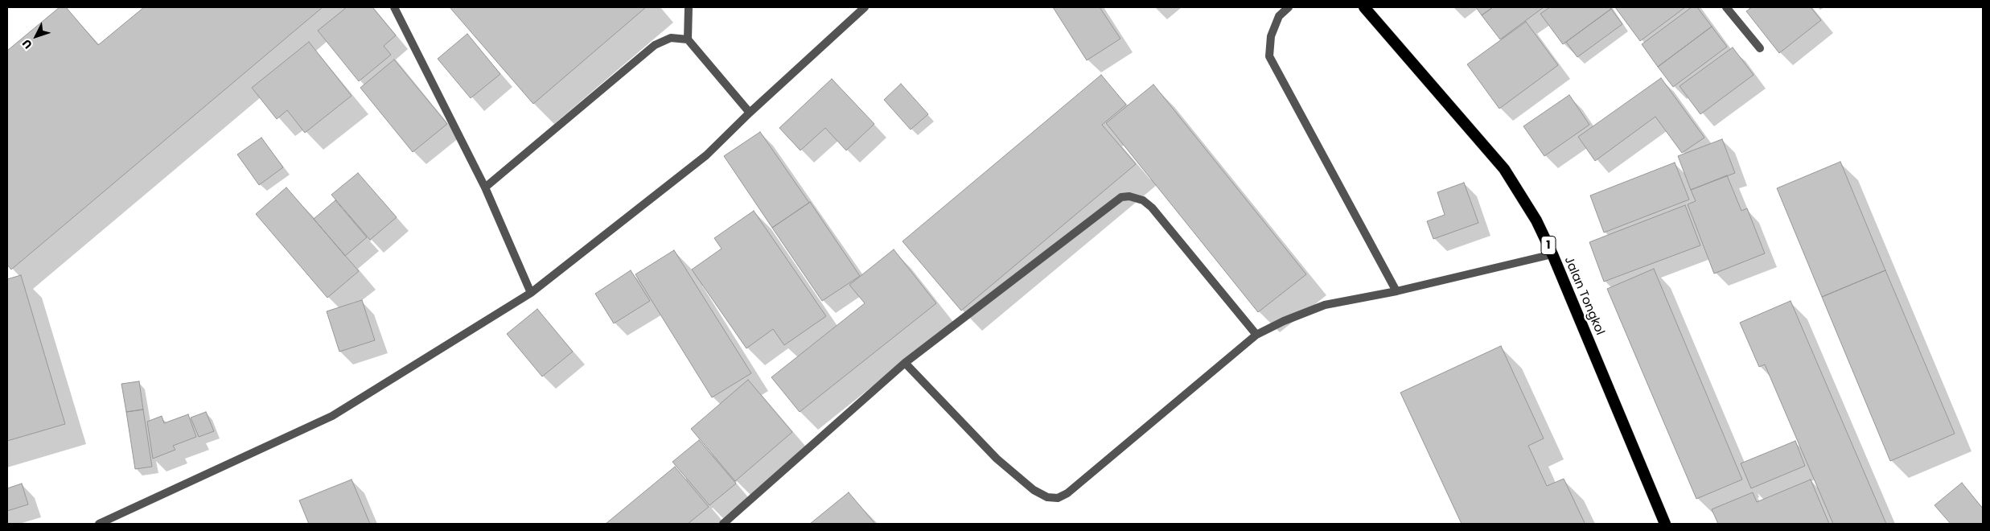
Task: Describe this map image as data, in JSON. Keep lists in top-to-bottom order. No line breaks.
{"streets":{"highway":["1","Jalan Tongkol"]},"north":"bottom left"}
